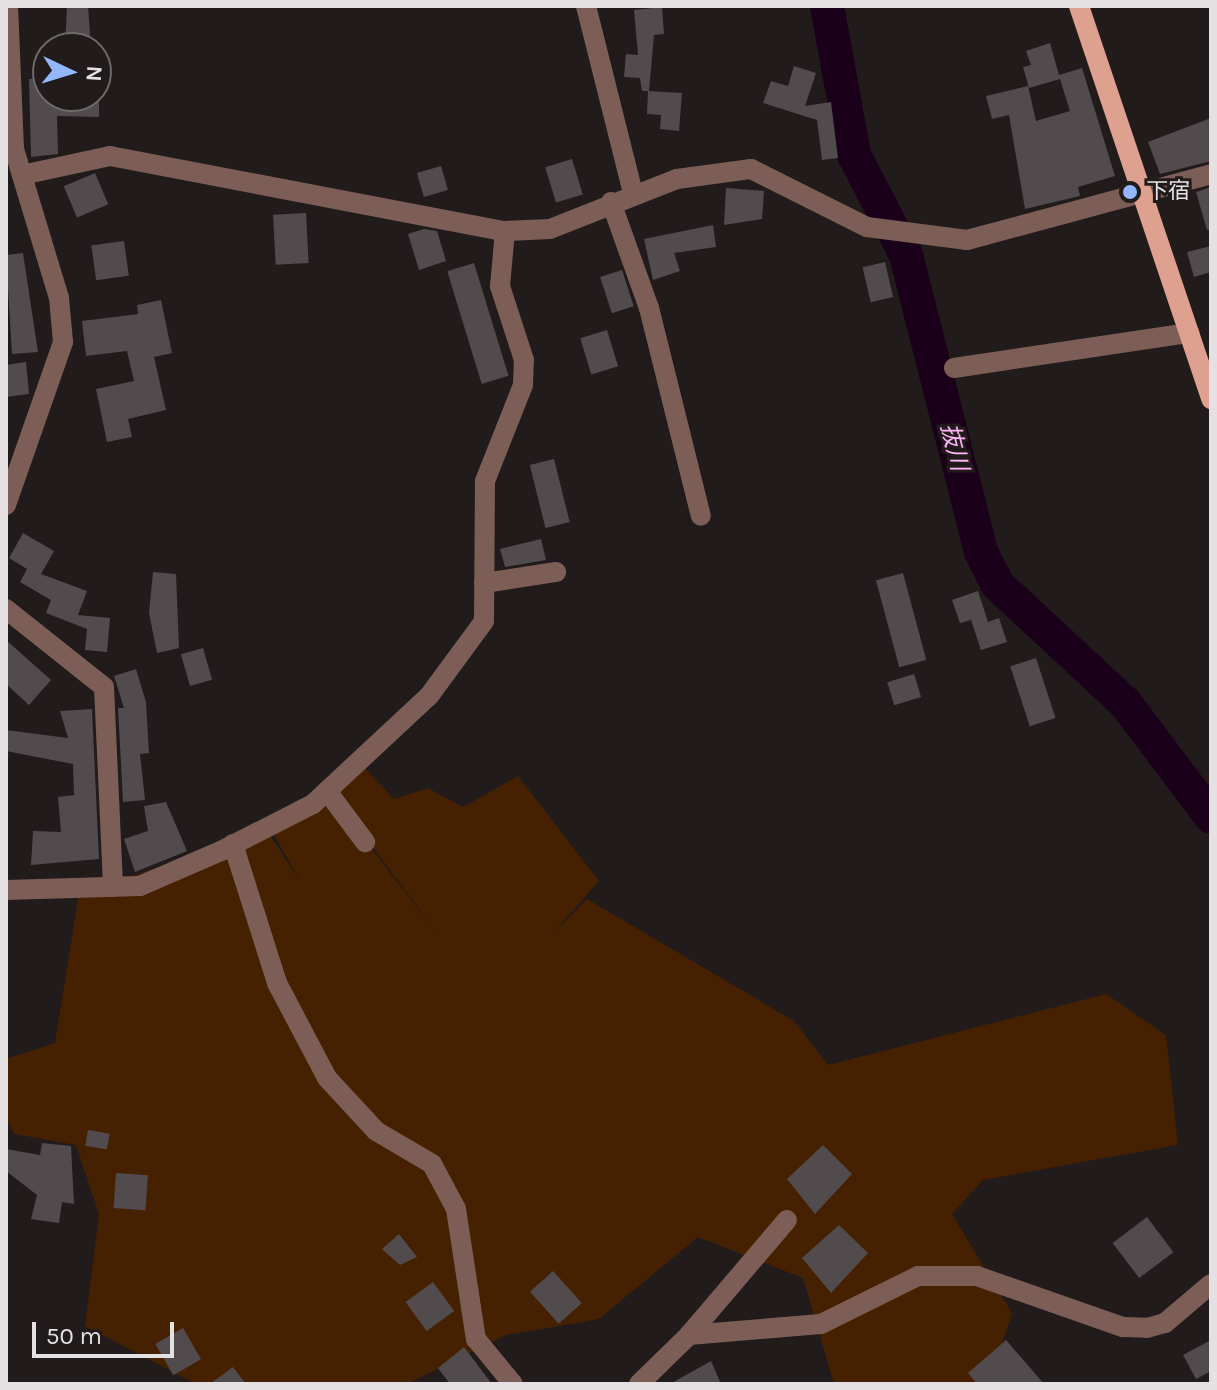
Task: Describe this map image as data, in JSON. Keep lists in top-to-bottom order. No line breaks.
{"water":["抜川"],"places":["下宿"],"scale_bar":"50 m","north":"right"}
